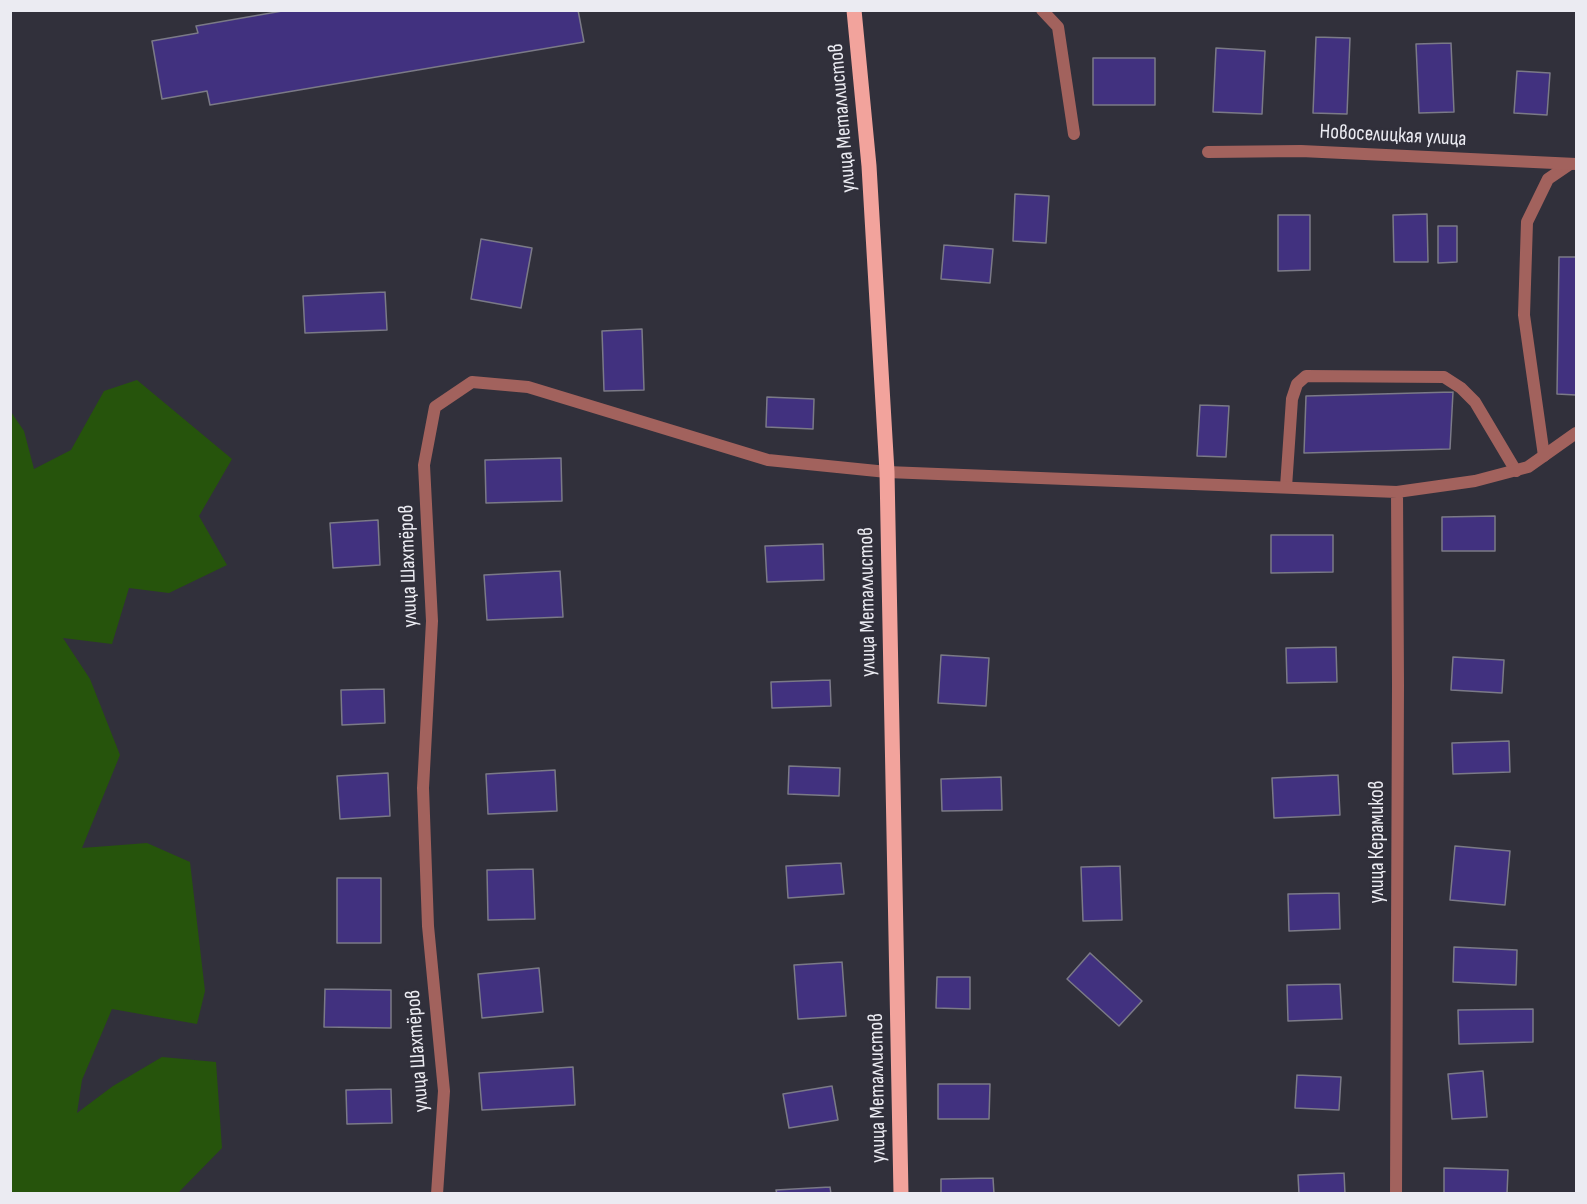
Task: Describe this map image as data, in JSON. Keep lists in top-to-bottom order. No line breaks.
{"streets":{"main road":["улица Металлистов"],"street":["Новоселицкая улица","улица Шахтёров","улица Керамиков"]},"crossings":[["улица Металлистов","улица Шахтёров"],["улица Шахтёров","улица Керамиков"]]}
